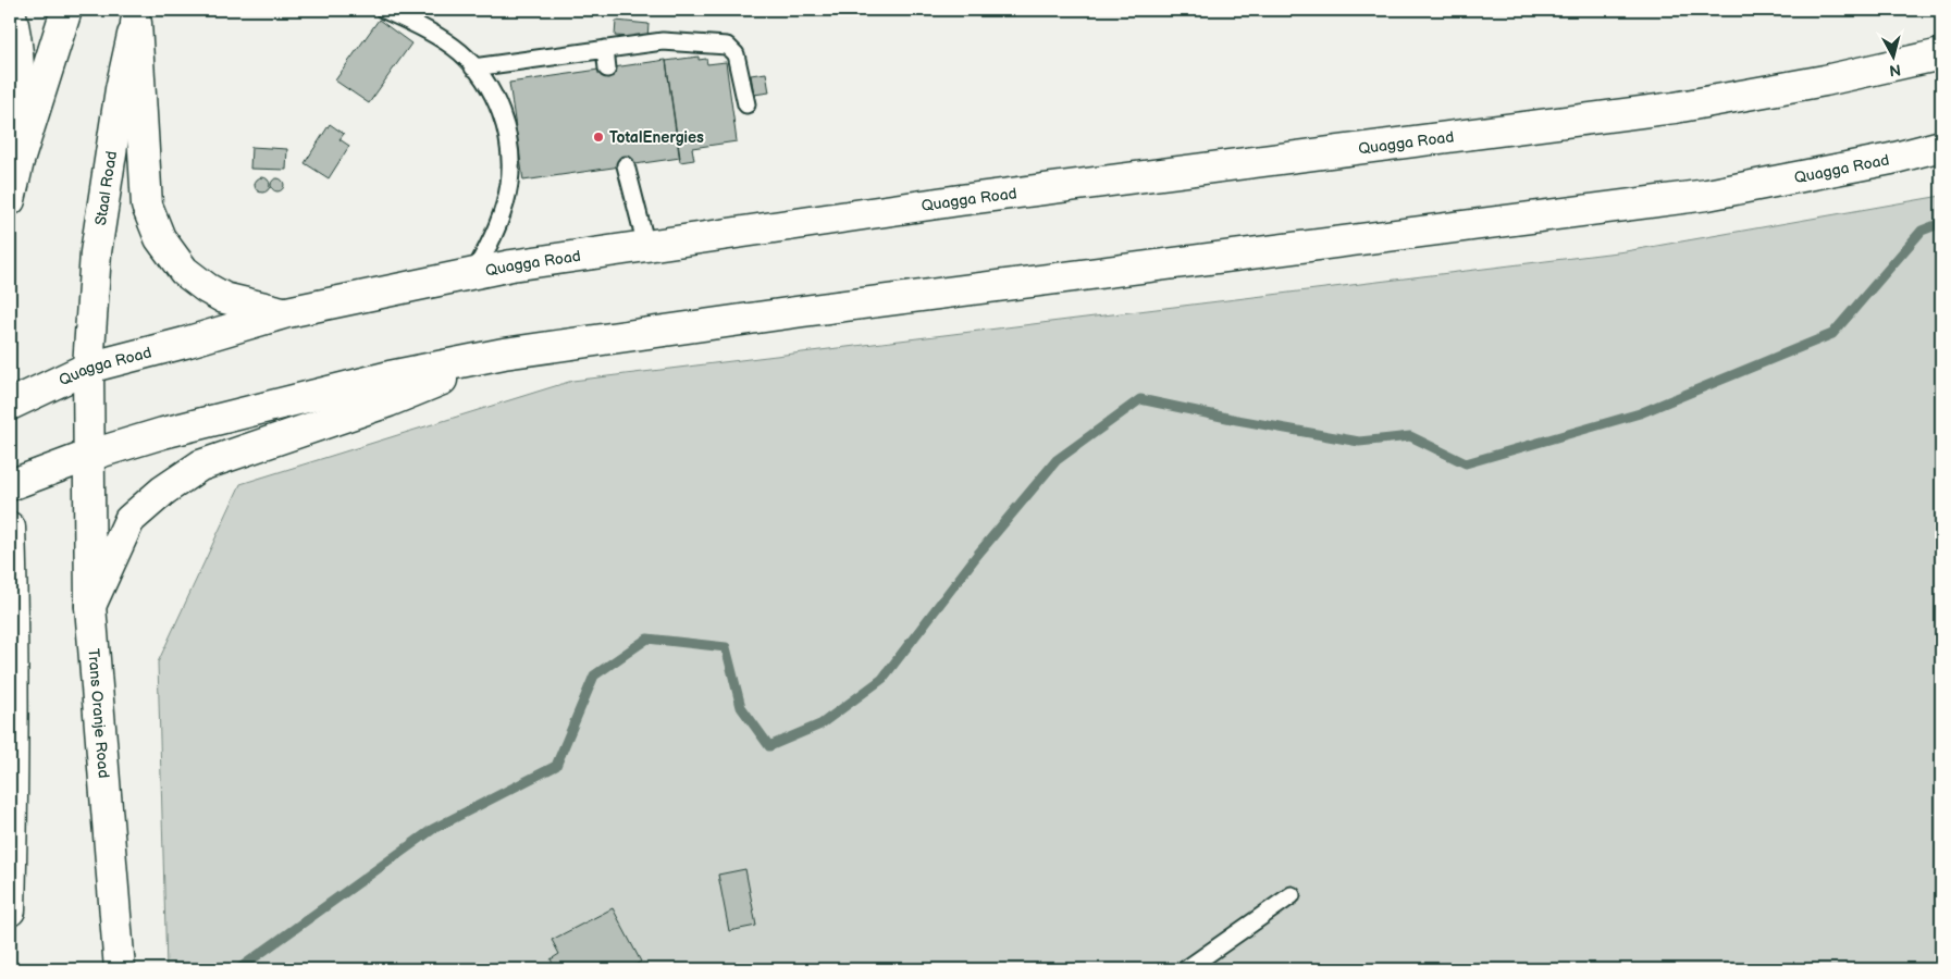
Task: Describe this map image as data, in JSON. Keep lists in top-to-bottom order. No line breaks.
{"streets":{"main road":["Quagga Road","Staal Road","Trans Oranje Road"]},"crossings":[["Quagga Road","Staal Road"],["Quagga Road","Trans Oranje Road"],["Staal Road","Trans Oranje Road"]],"places":["TotalEnergies"],"north":"bottom"}
